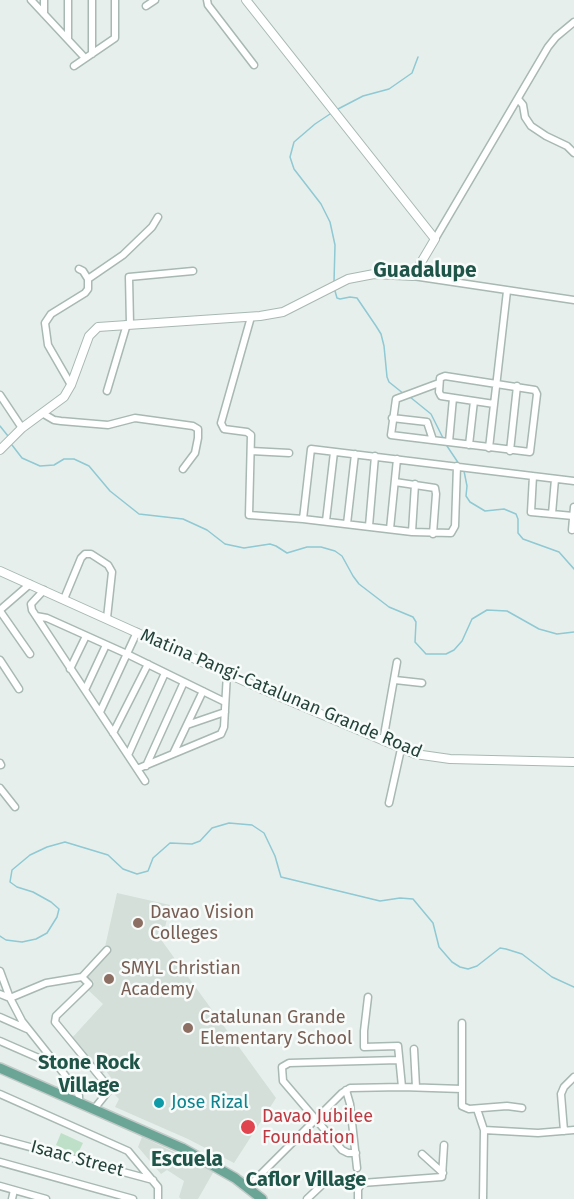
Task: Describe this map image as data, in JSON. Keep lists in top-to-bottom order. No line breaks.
{"streets":{"street":["Matina Pangi-Catalunan Grande Road","Isaac Street"]},"districts":["Guadalupe","Stone Rock Village","Escuela","Caflor Village"],"places":["Davao Vision Colleges","SMYL Christian Academy","Catalunan Grande Elementary School","Jose Rizal","Davao Jubilee Foundation"]}
